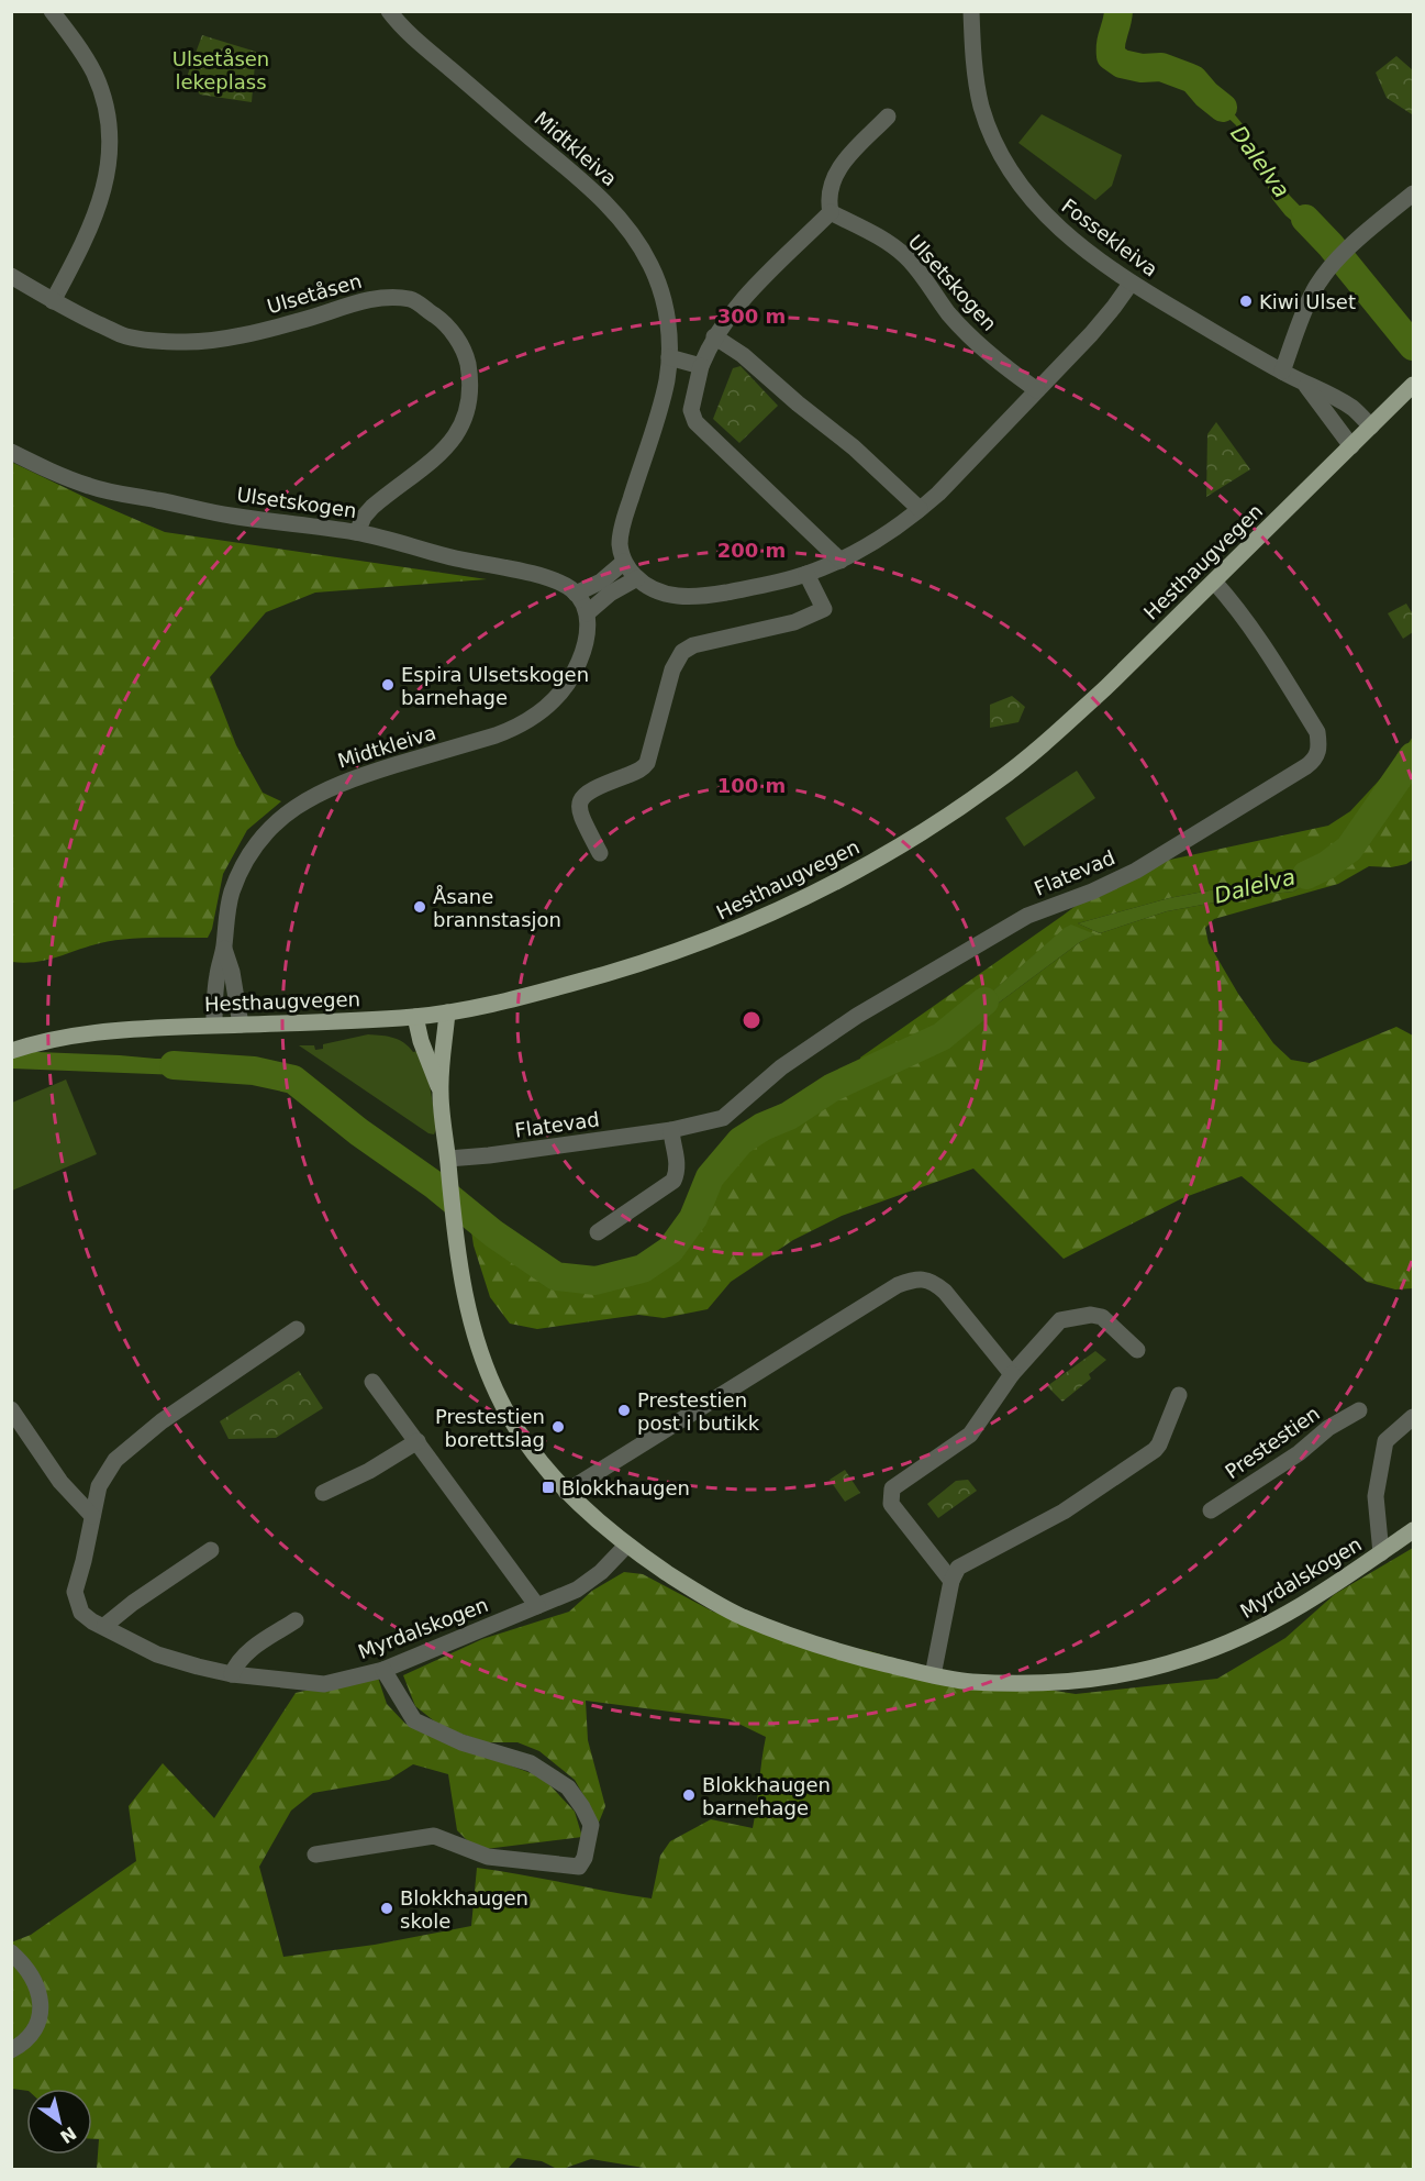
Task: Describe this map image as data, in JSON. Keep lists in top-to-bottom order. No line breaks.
{"streets":{"main road":["Hesthaugvegen","Myrdalskogen"],"street":["Midtkleiva","Fossekleiva","Ulsetskogen","Ulsetåsen","Flatevad","Prestestien"]},"crossings":[["Midtkleiva","Hesthaugvegen"],["Fossekleiva","Hesthaugvegen"],["Ulsetskogen","Ulsetåsen"],["Hesthaugvegen","Flatevad"],["Flatevad","Myrdalskogen"]],"water":["Dalelva"],"parks":["Ulsetåsen lekeplass"],"places":{"other":["Kiwi Ulset","Espira Ulsetskogen barnehage","Åsane brannstasjon","Prestestien post i butikk","Prestestien borettslag","Blokkhaugen barnehage","Blokkhaugen skole"],"transit":["Blokkhaugen"]},"north":"bottom right","rings":["300 m","200 m","100 m"]}
